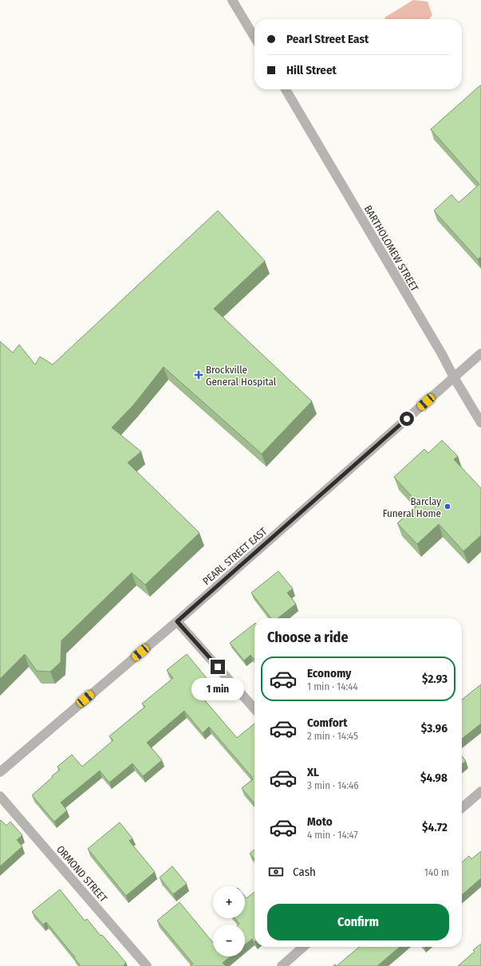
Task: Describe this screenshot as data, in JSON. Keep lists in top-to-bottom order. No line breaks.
{"streets":{"street":["BARTHOLOMEW STREET","PEARL STREET EAST","ORMOND STREET"]},"crossings":[["BARTHOLOMEW STREET","PEARL STREET EAST"]],"places":{"health":["Brockville General Hospital"],"other":["Barclay Funeral Home"]},"page":{"banner":["Pearl Street East","Hill Street"],"heading":"Choose a ride","list":[{"name":"Economy","note":"1 min · 14:44","value":"$2.93"},{"name":"Comfort","note":"2 min · 14:45","value":"$3.96"},{"name":"XL","note":"3 min · 14:46","value":"$4.98"},{"name":"Moto","note":"4 min · 14:47","value":"$4.72"}],"bubble":"1 min","pay":["Cash","140 m"],"map_buttons":["+","−"],"buttons":"Confirm"}}
